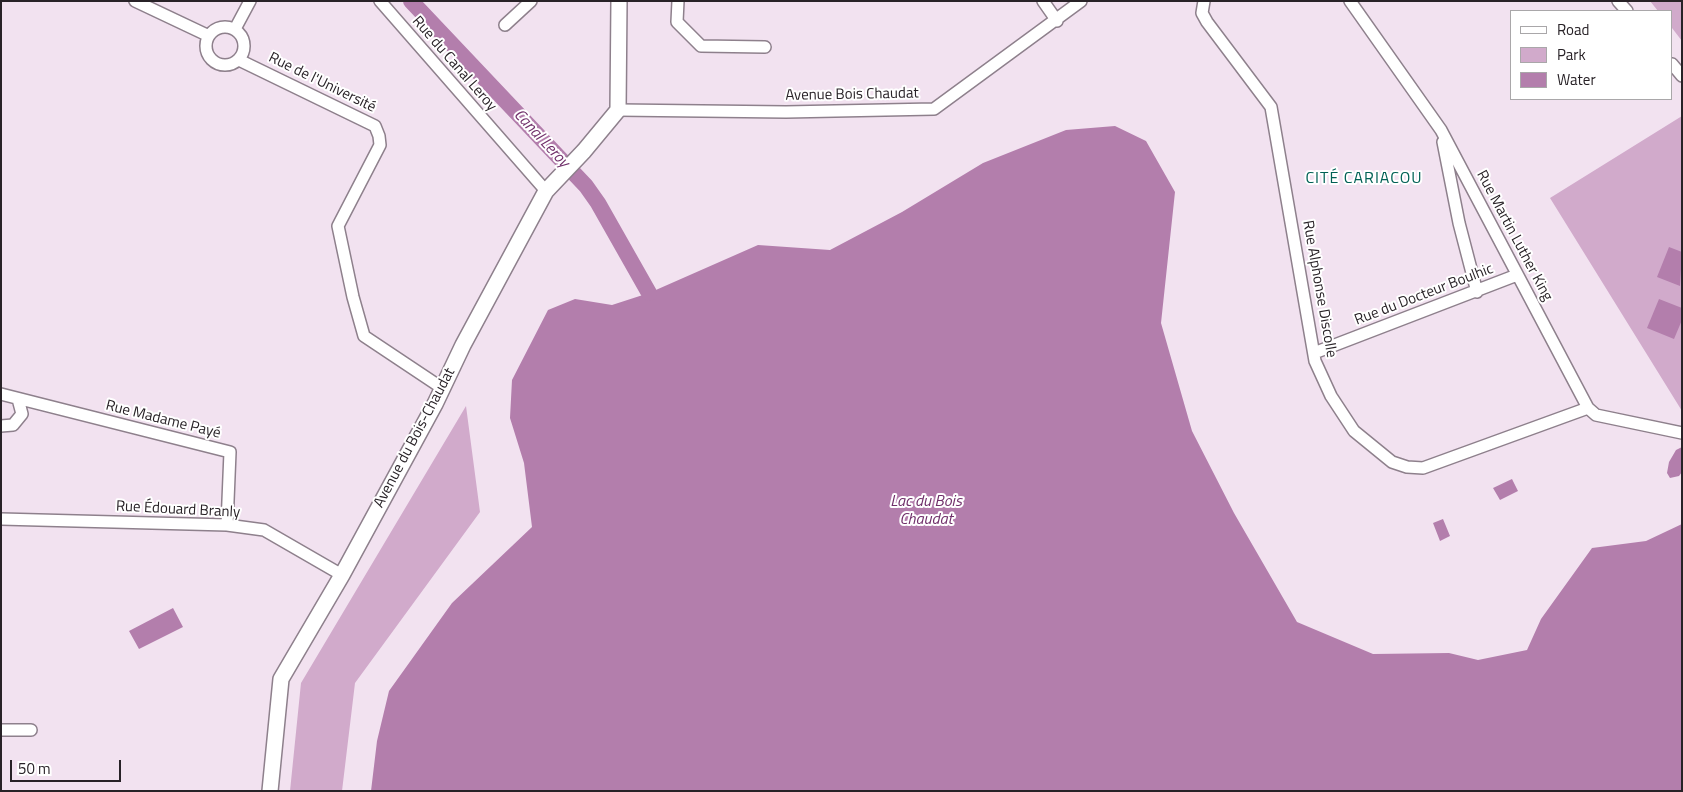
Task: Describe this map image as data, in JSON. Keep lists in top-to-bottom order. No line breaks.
{"streets":{"street":["Rue du Canal Leroy","Rue de l'Université","Avenue Bois Chaudat","Rue Martin Luther King","Rue Alphonse Discolle","Rue du Docteur Boulhic","Rue Madame Payé","Avenue du Bois-Chaudat","Rue Édouard Branly"]},"crossings":[["Rue du Canal Leroy","Avenue du Bois-Chaudat"],["Rue de l'Université","Avenue du Bois-Chaudat"],["Avenue Bois Chaudat","Avenue du Bois-Chaudat"],["Rue Martin Luther King","Rue Alphonse Discolle"],["Rue Martin Luther King","Rue du Docteur Boulhic"],["Rue Alphonse Discolle","Rue du Docteur Boulhic"],["Rue Madame Payé","Rue Édouard Branly"],["Avenue du Bois-Chaudat","Rue Édouard Branly"]],"districts":["CITÉ CARIACOU"],"water":["Canal Leroy","Lac du Bois Chaudat"],"legend":["Road","Park","Water"],"scale_bar":"50 m"}
